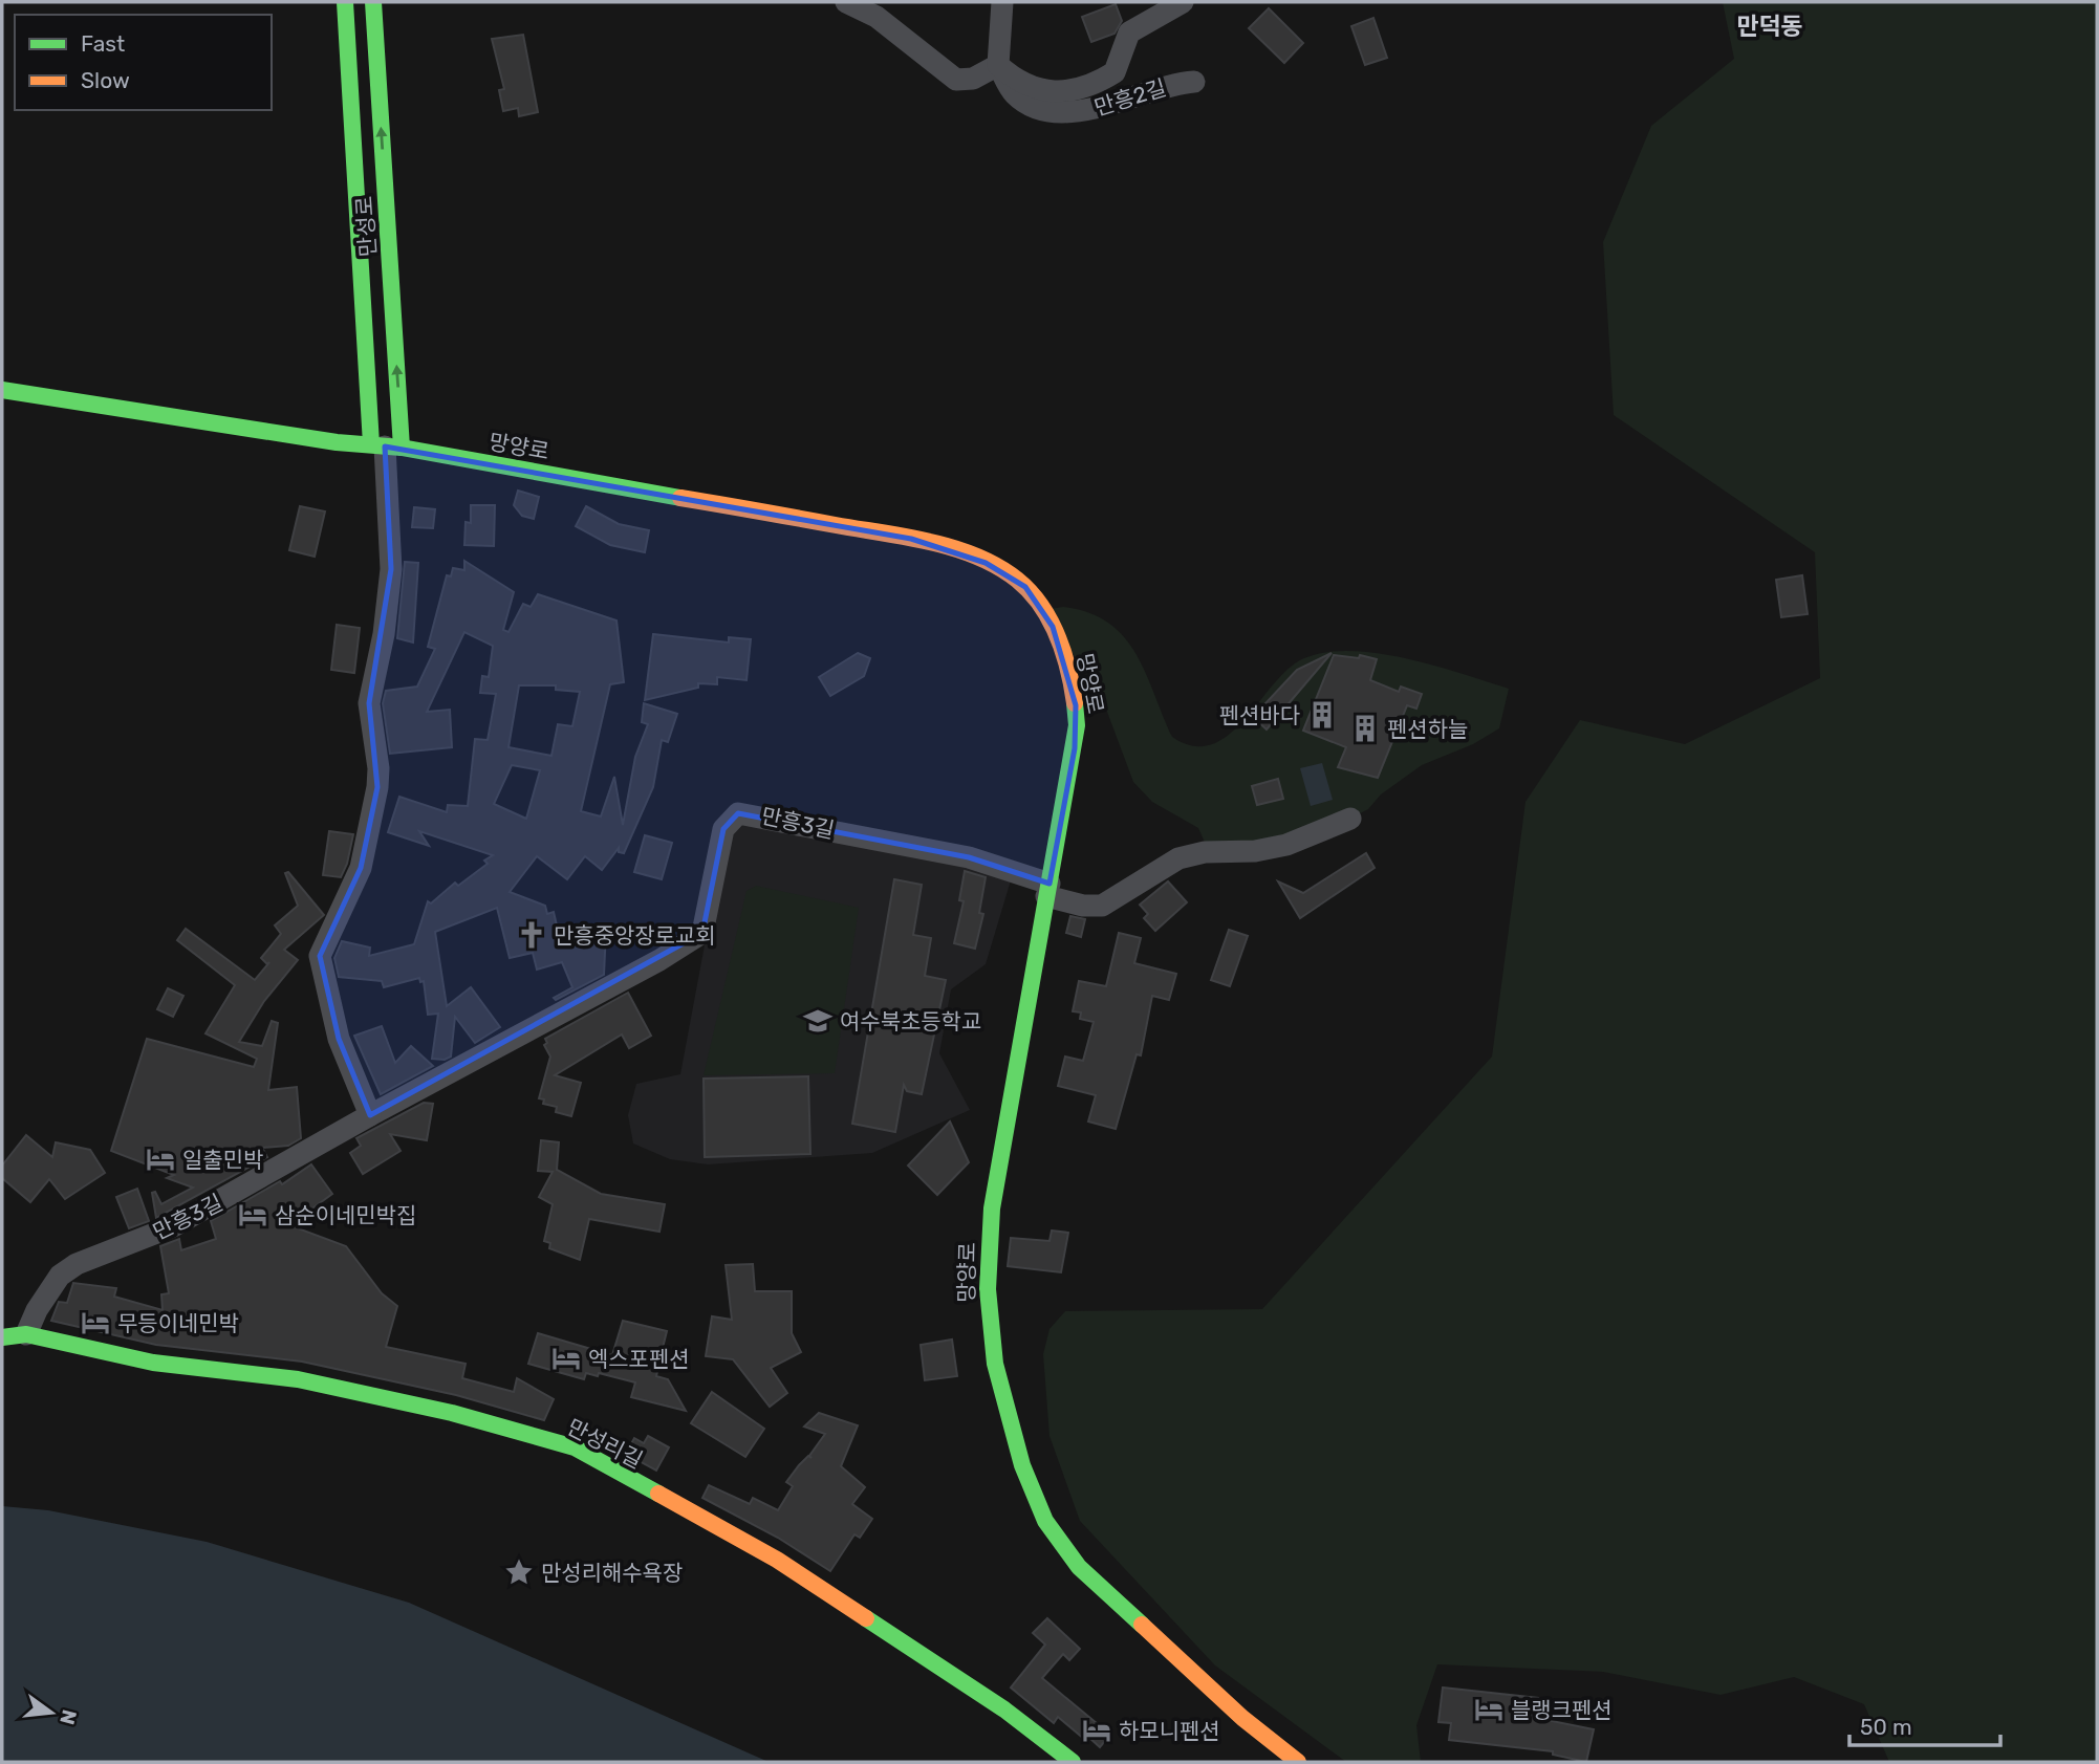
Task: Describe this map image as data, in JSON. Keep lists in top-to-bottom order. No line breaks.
{"streets":{"main road":["만성로","망양로","만성리길"],"street":["만흥2길","만흥3길"]},"crossings":[["만성로","망양로"],["망양로","만흥3길"],["만흥3길","만성리길"]],"districts":["만덕동"],"places":{"building":["펜션바다","펜션하늘"],"church":["만흥중앙장로교회"],"school or university":["여수북초등학교"],"hotel":["일출민박","삼순이네민박집","무등이네민박","엑스포펜션","블랭크펜션","하모니펜션"],"place":["만성리해수욕장"]},"legend":["Fast","Slow"],"scale_bar":"50 m","north":"right"}
